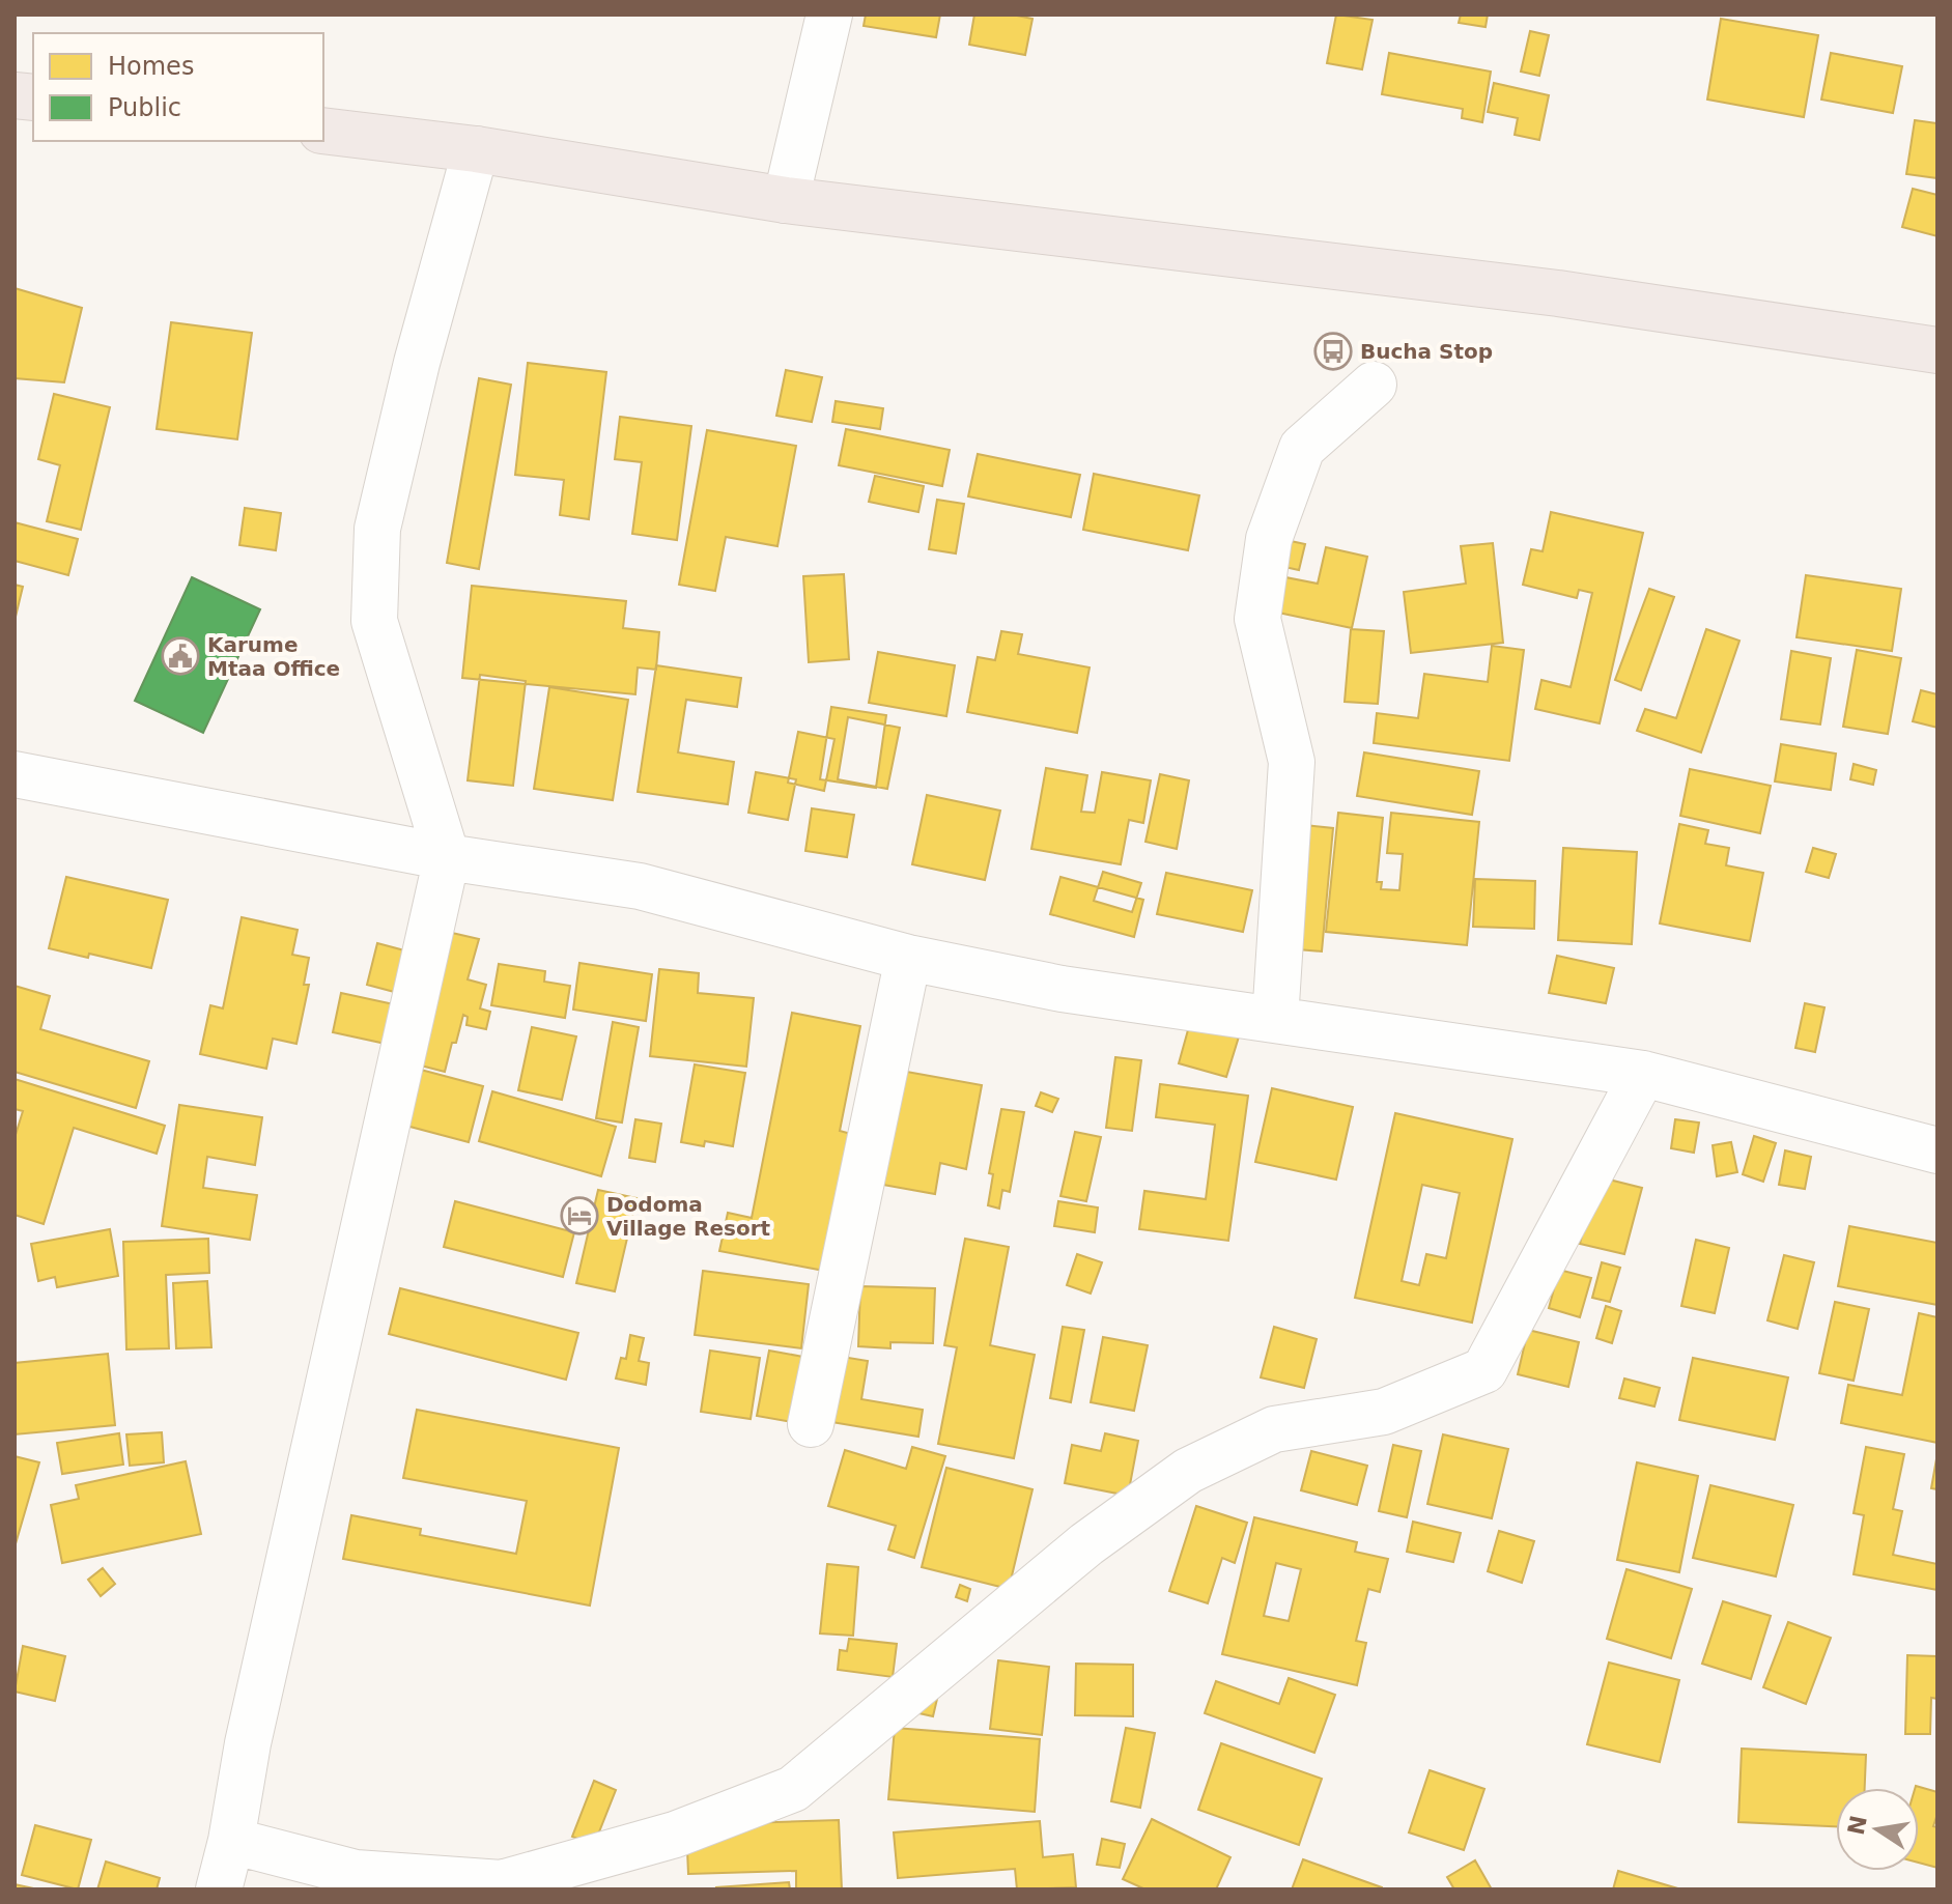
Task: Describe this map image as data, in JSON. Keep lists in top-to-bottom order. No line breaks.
{"places":{"bus stop":["Bucha Stop"],"public building":["Karume Mtaa Office"],"hotel":["Dodoma Village Resort"]},"legend":["Homes","Public"],"north":"left"}
